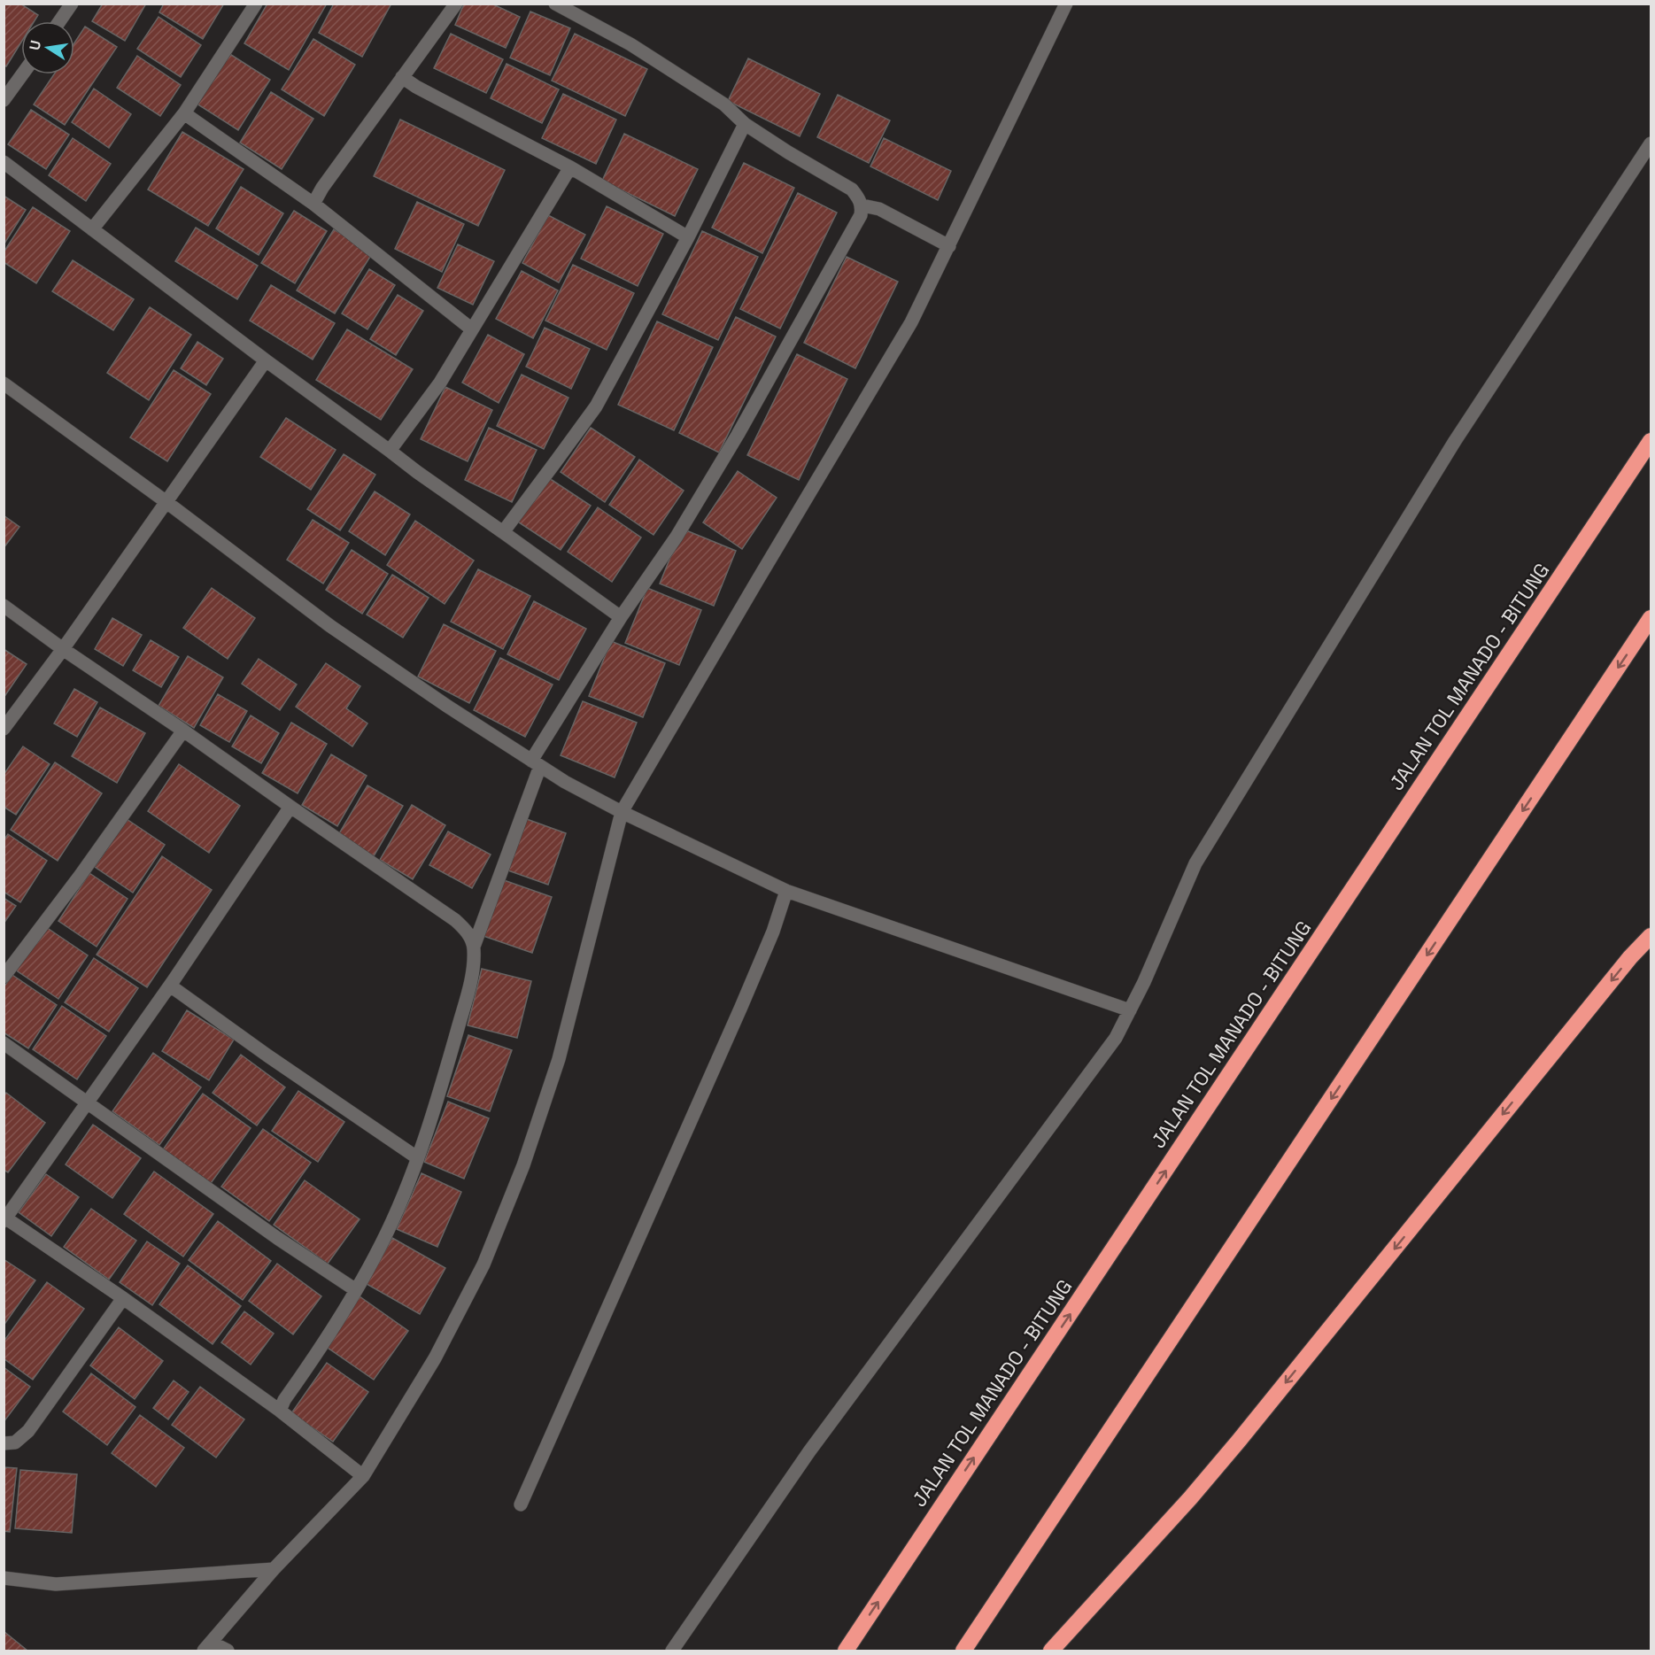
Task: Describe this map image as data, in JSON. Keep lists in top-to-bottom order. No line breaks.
{"streets":{"highway":["JALAN TOL MANADO - BITUNG"]},"north":"left"}
